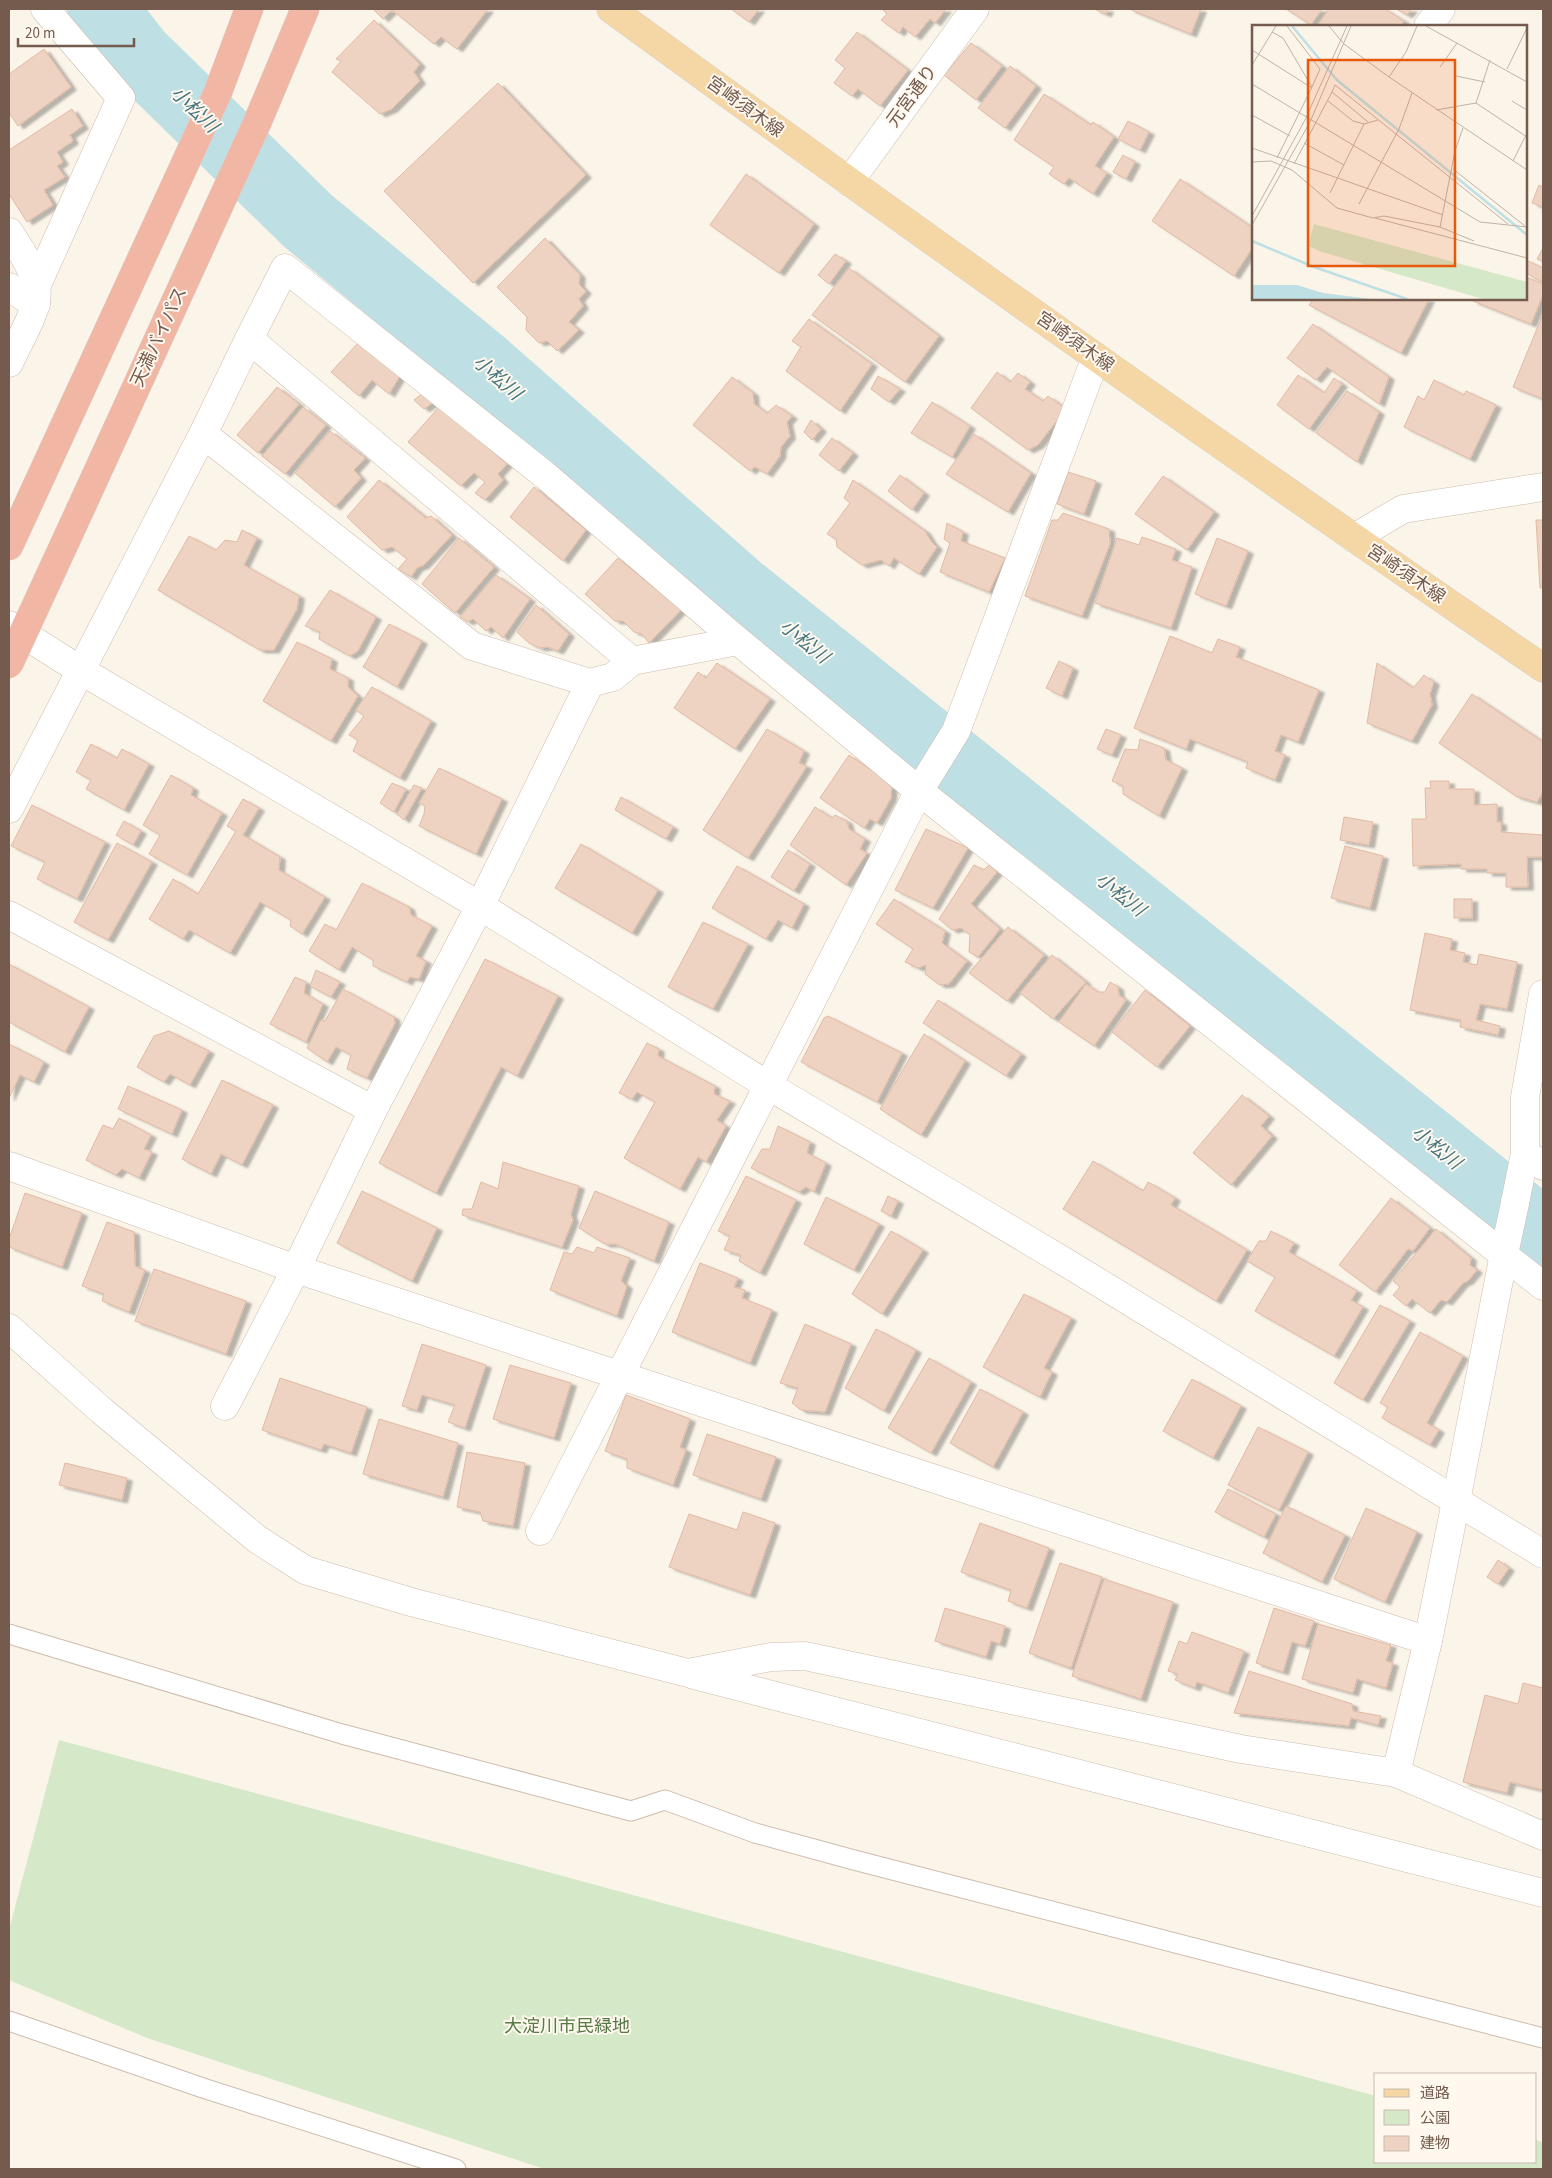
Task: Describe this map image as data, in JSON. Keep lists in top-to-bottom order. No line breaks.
{"streets":{"highway":["天満バイパス"],"main road":["宮崎須木線"],"street":["元宮通り"]},"crossings":[["元宮通り","宮崎須木線"]],"water":["小松川"],"parks":["大淀川市民緑地"],"legend":["道路","公園","建物"],"scale_bar":"20 m"}
